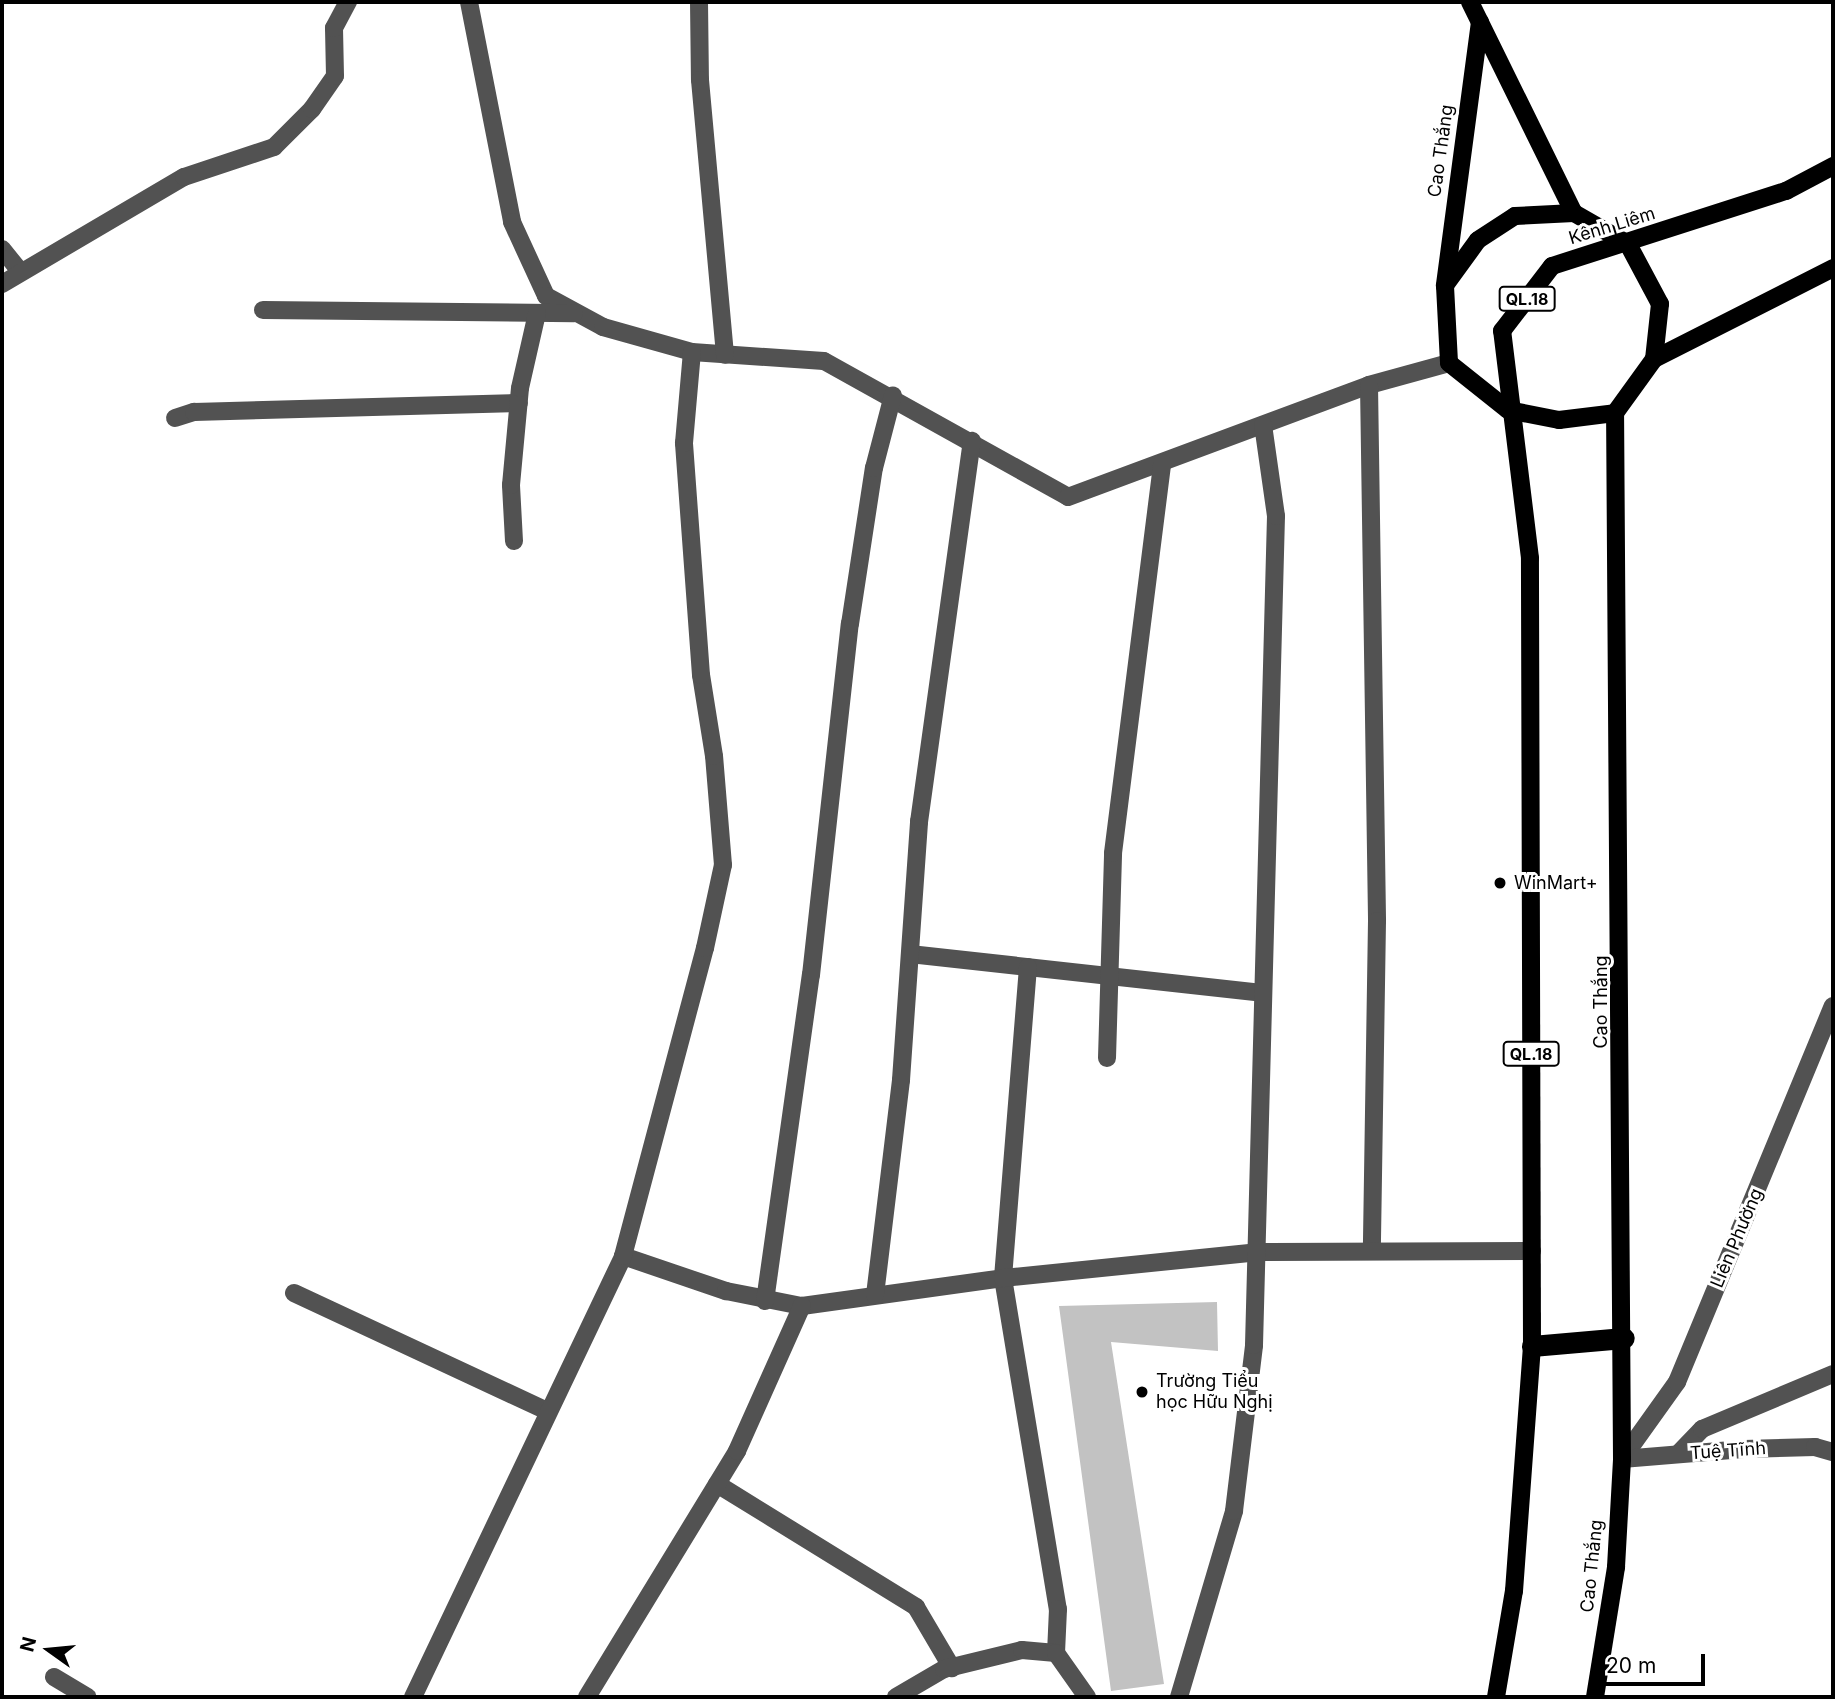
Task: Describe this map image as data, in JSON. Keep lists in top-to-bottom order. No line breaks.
{"streets":{"main road":["Cao Thắng","Kênh Liêm","QL.18"],"street":["Liên Phường","Tuệ Tĩnh"]},"crossings":[["Cao Thắng","Kênh Liêm"],["Cao Thắng","QL.18"],["Cao Thắng","Liên Phường"],["Cao Thắng","Tuệ Tĩnh"],["Kênh Liêm","QL.18"],["Liên Phường","Tuệ Tĩnh"]],"places":["WinMart+","Trường Tiểu học Hữu Nghị"],"scale_bar":"20 m","north":"left"}
